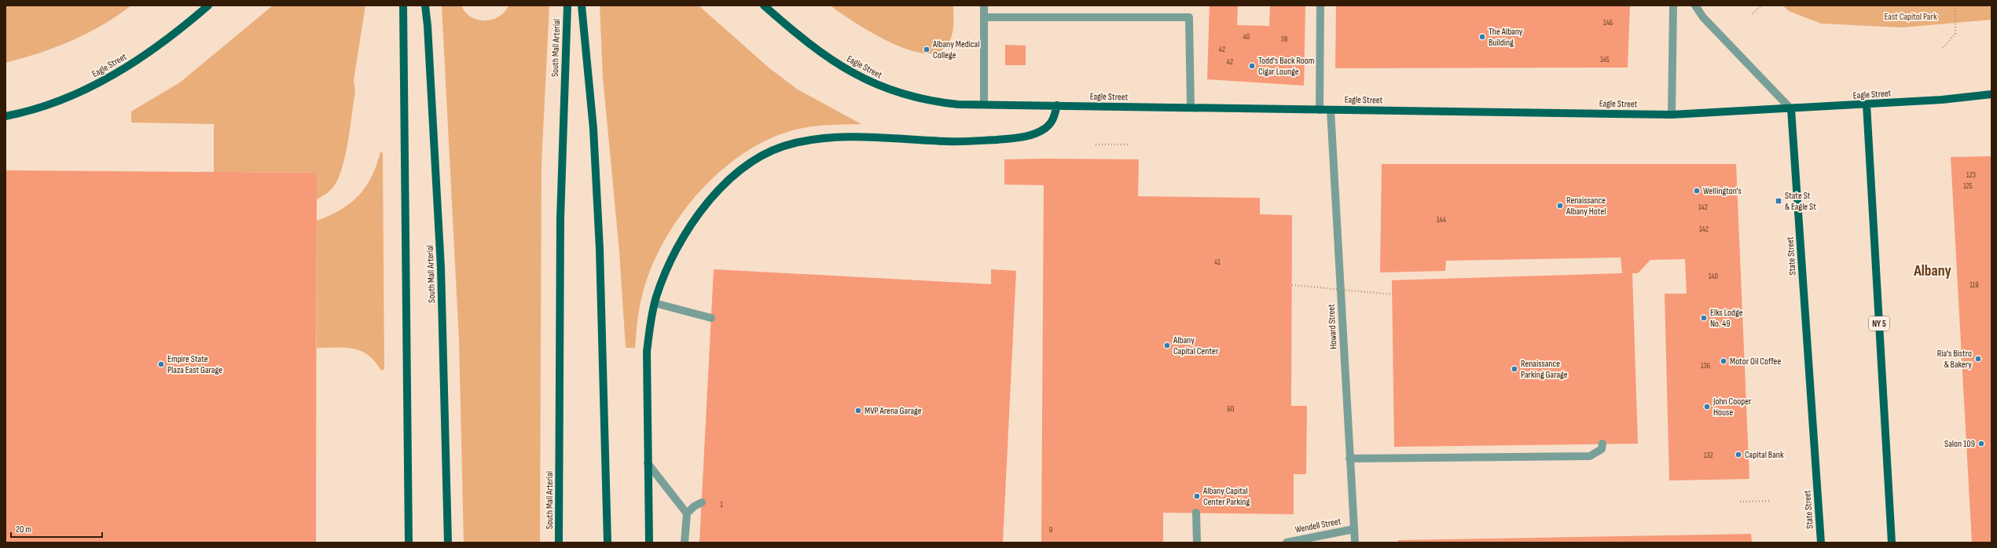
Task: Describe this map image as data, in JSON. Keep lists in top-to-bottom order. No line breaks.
{"streets":{"main road":["South Mall Arterial","Eagle Street","State Street","NY 5"],"street":["Howard Street","Wendell Street"]},"crossings":[["Eagle Street","State Street"],["Eagle Street","NY 5"],["Eagle Street","Howard Street"],["Howard Street","Wendell Street"]],"districts":["Albany"],"parks":["East Capitol Park"],"places":{"other":["The Albany Building","Albany Medical College","Todd's Back Room Cigar Lounge","Wellington's","Renaissance Albany Hotel","Elks Lodge No. 49","Albany Capital Center","Ria's Bistro & Bakery","Motor Oil Coffee","Empire State Plaza East Garage","Renaissance Parking Garage","John Cooper House","MVP Arena Garage","Salon 109","Capital Bank","Albany Capital Center Parking"],"transit":["State St & Eagle St"]},"house_numbers":["146","40","38","42","145","42","123","125","142","144","142","41","140","119","136","60","132","1","9"],"scale_bar":"20 m"}
